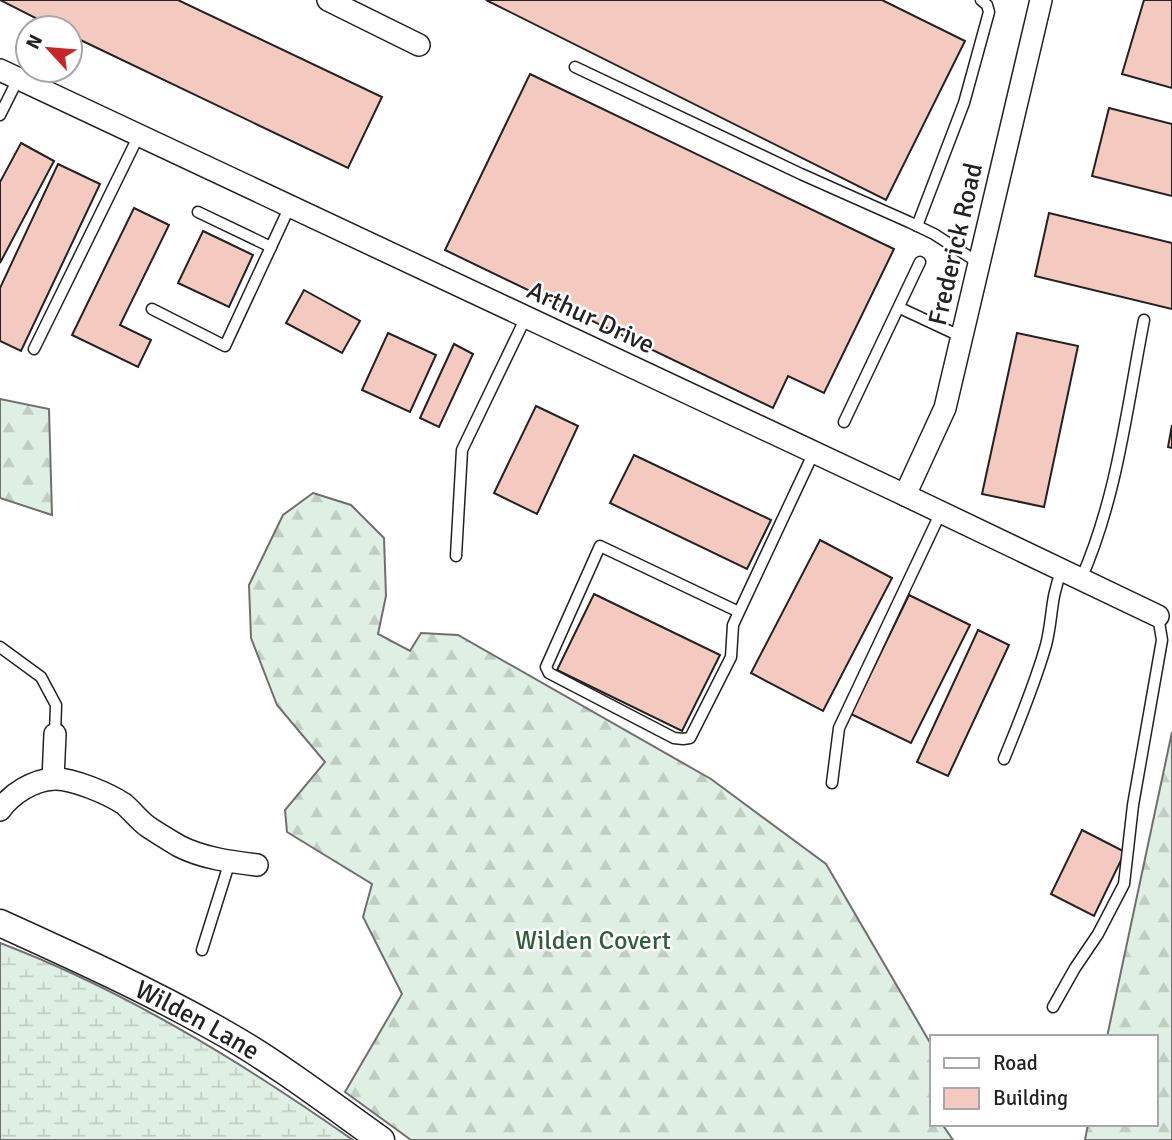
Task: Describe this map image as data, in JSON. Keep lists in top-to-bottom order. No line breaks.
{"streets":{"street":["Frederick Road","Arthur Drive","Wilden Lane"]},"crossings":[["Frederick Road","Arthur Drive"]],"parks":["Wilden Covert"],"legend":["Road","Building"],"north":"top left"}
